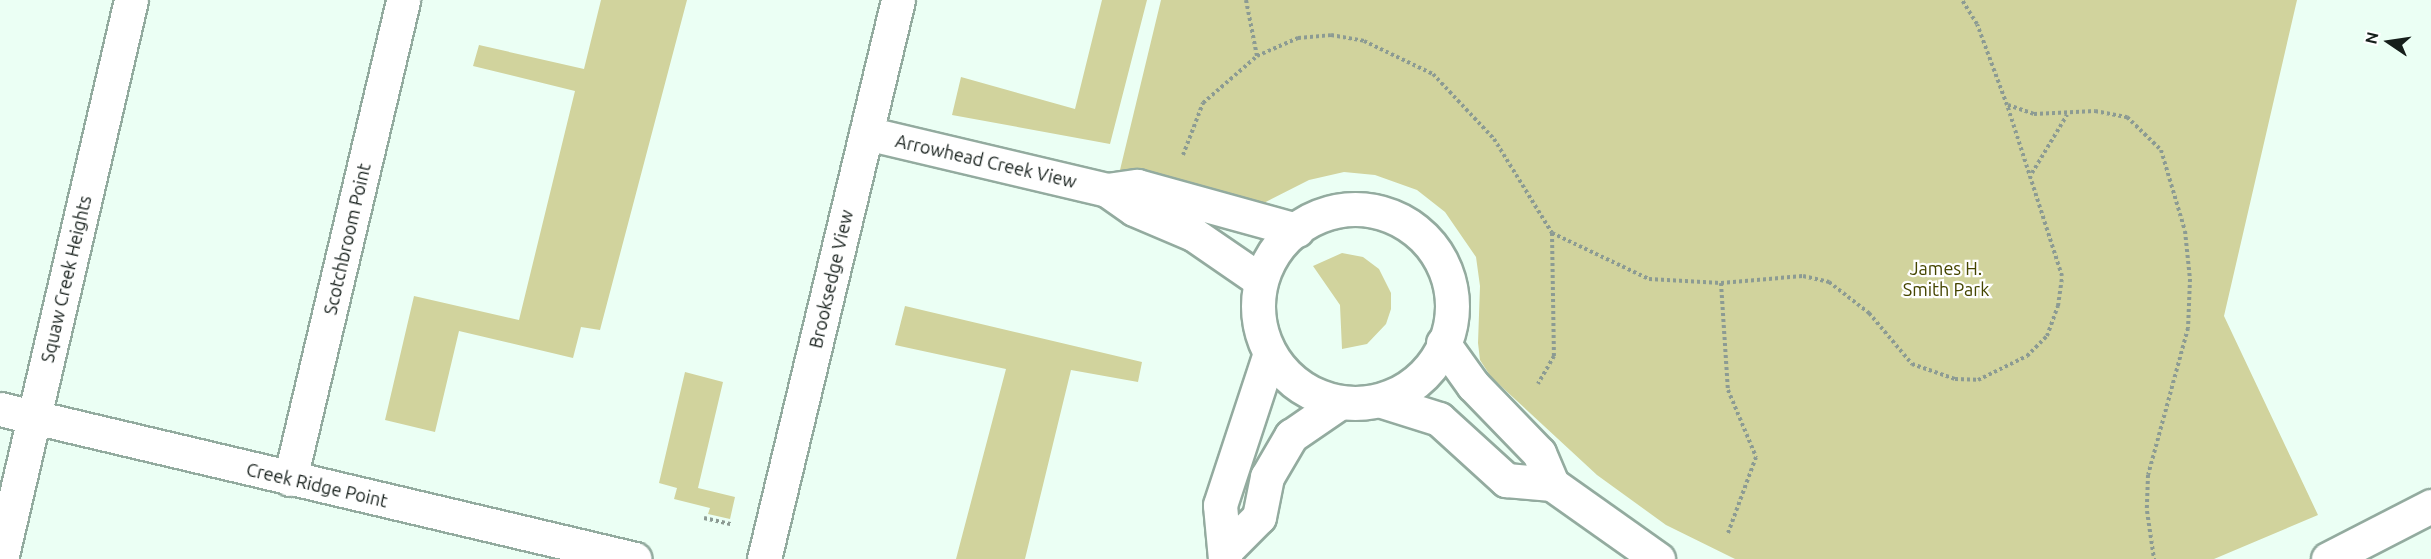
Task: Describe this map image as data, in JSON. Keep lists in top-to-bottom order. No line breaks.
{"streets":{"street":["Arrowhead Creek View","Scotchbroom Point","Squaw Creek Heights","Brooksedge View","Creek Ridge Point"]},"crossings":[["Arrowhead Creek View","Brooksedge View"],["Scotchbroom Point","Creek Ridge Point"],["Squaw Creek Heights","Creek Ridge Point"]],"parks":["James H. Smith Park"],"north":"left"}
